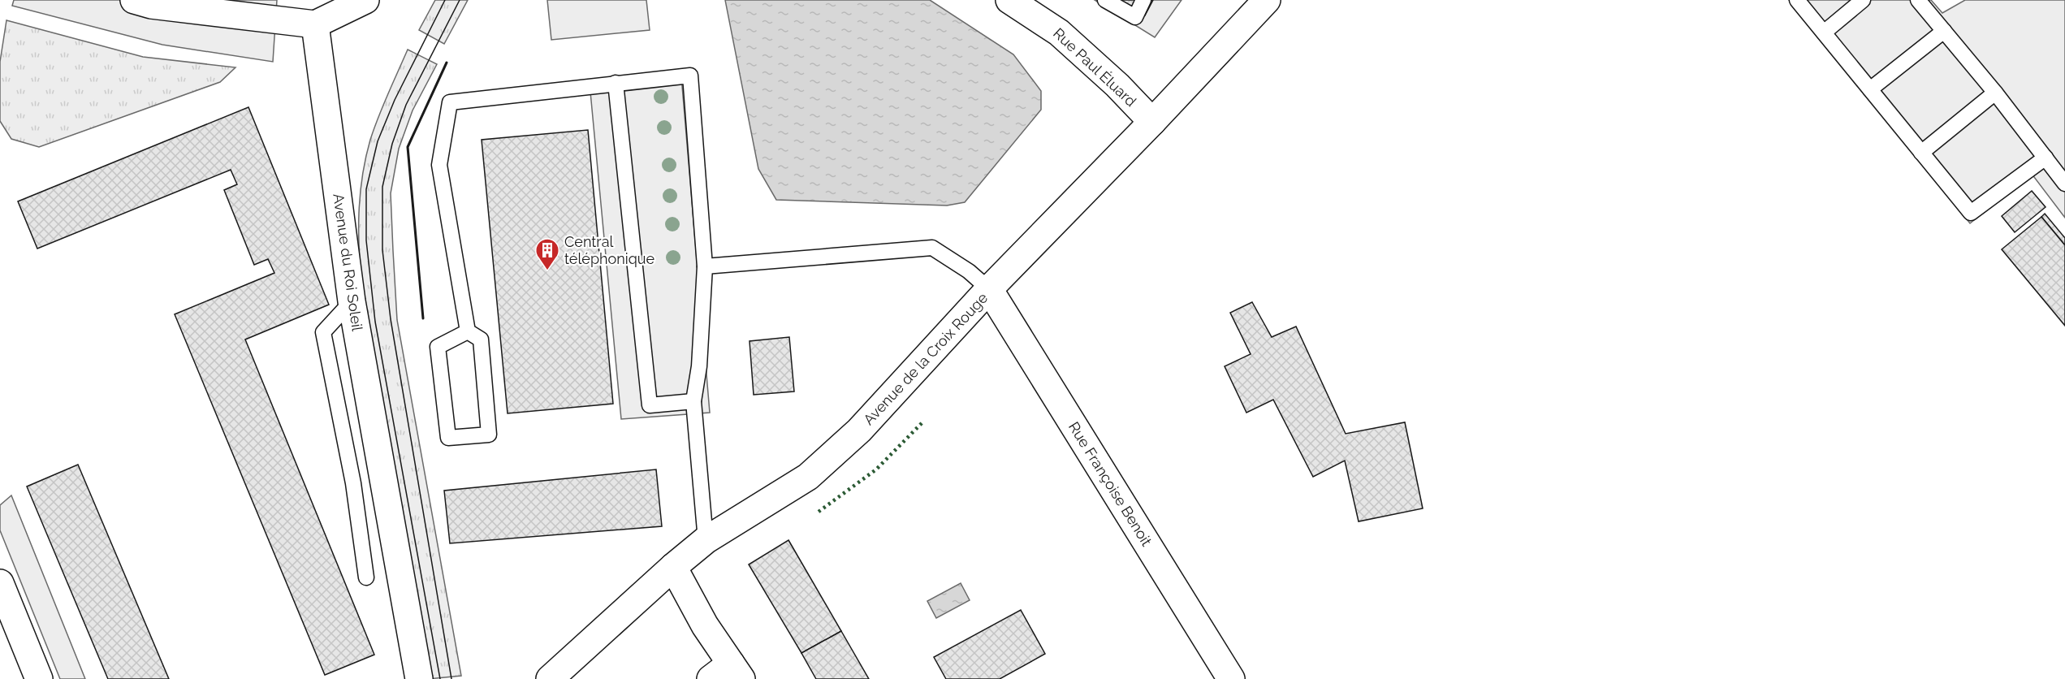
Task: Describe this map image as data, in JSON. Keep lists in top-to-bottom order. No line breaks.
{"streets":{"street":["Rue Paul Éluard","Avenue du Roi Soleil","Avenue de la Croix Rouge","Rue Françoise Benoit"]},"crossings":[["Rue Paul Éluard","Avenue de la Croix Rouge"],["Avenue de la Croix Rouge","Rue Françoise Benoit"]],"places":{"building":["Central téléphonique"]}}
